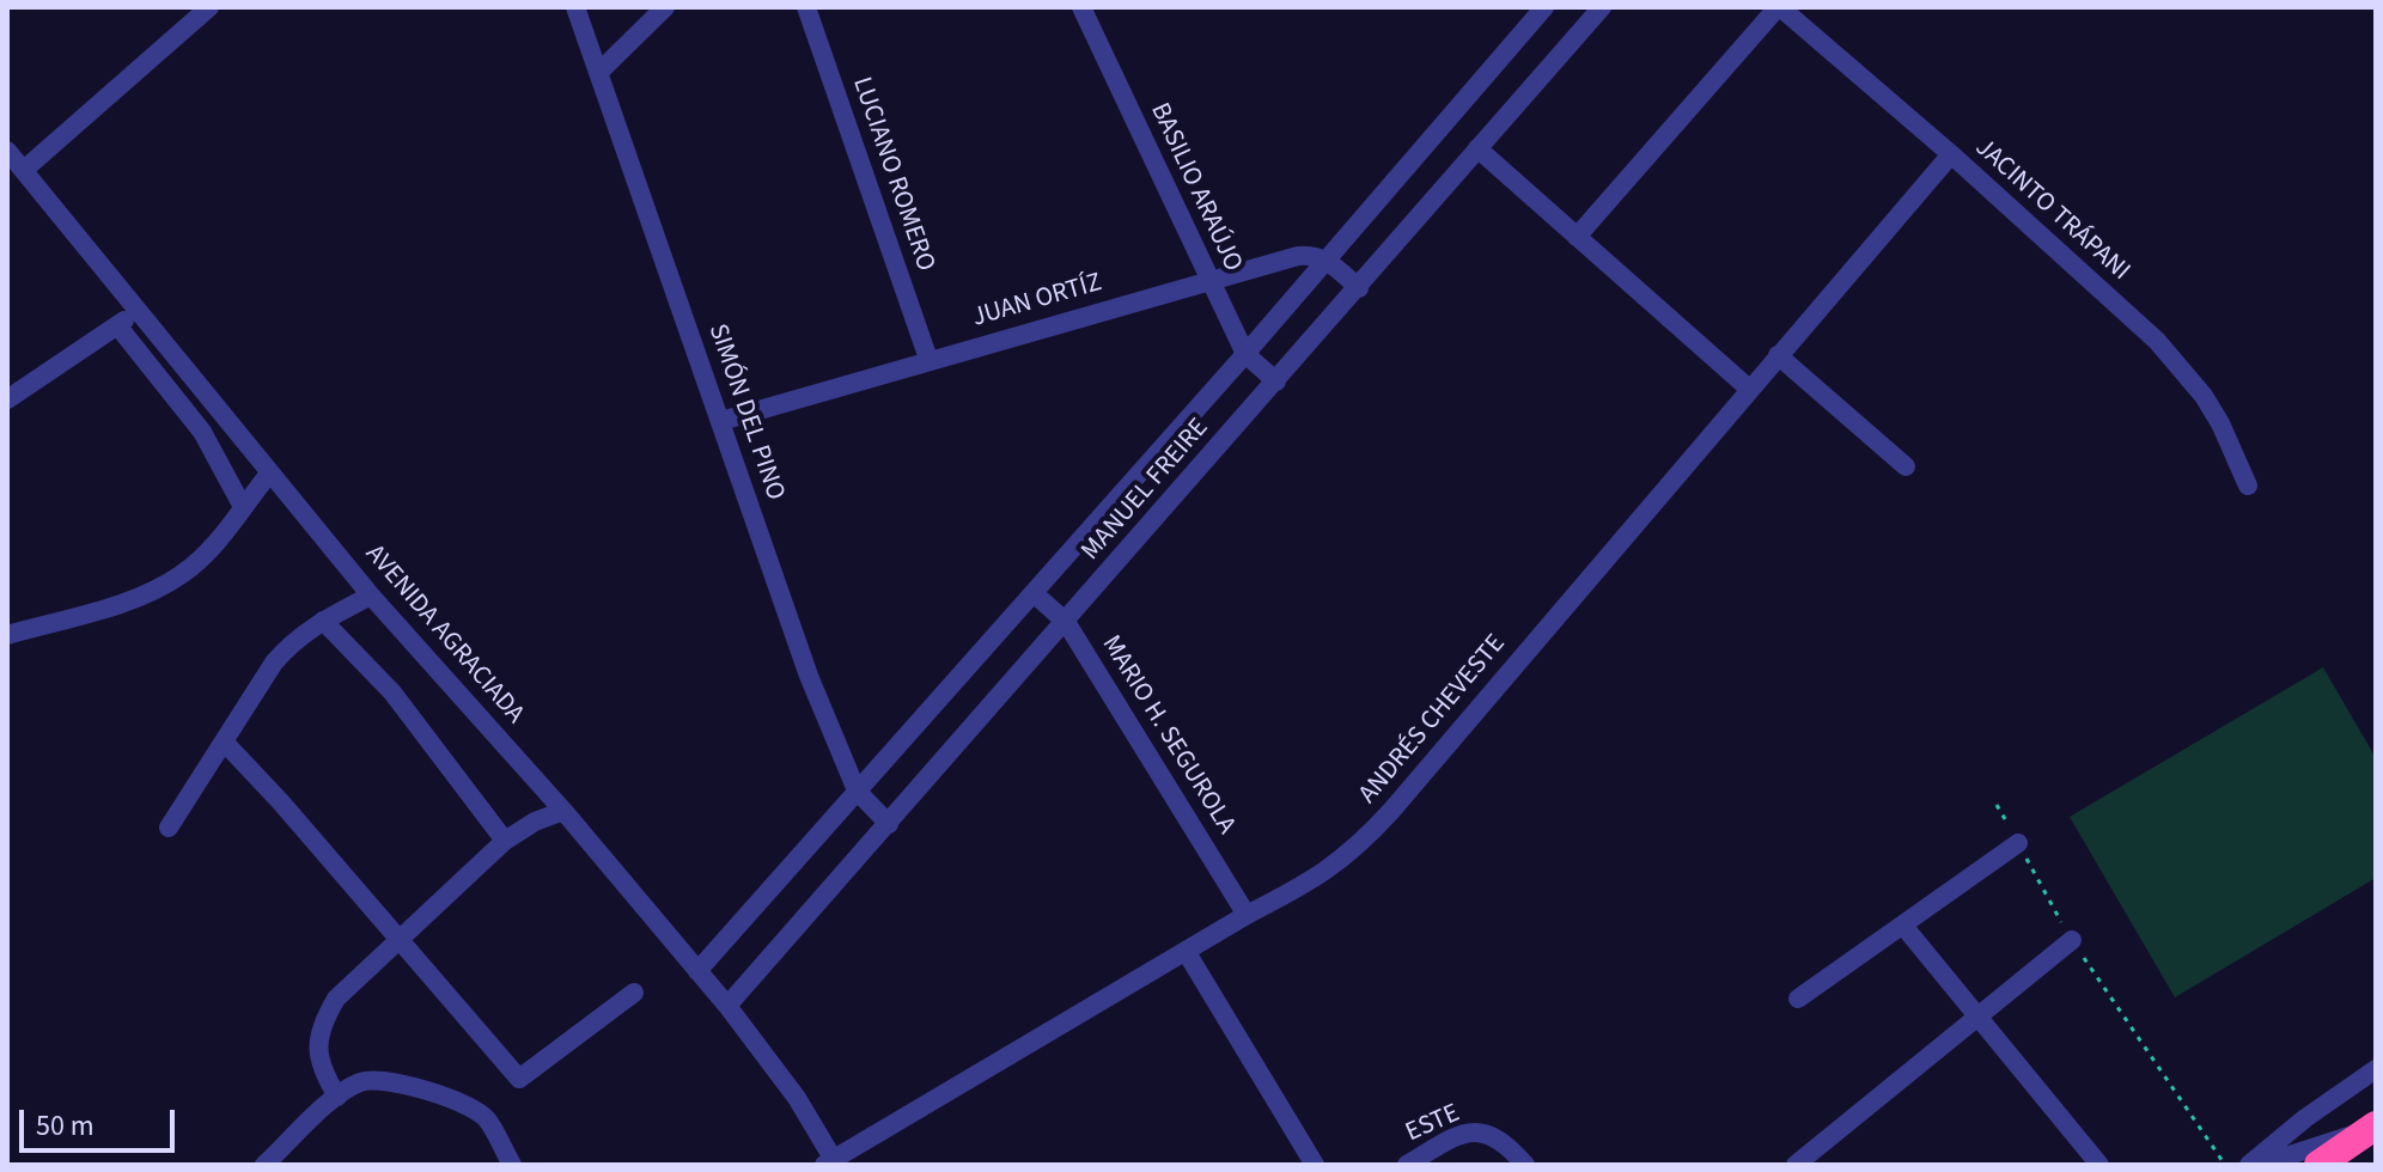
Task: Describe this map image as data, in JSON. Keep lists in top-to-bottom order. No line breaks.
{"streets":{"street":["LUCIANO ROMERO","BASILIO ARAÚJO","JACINTO TRÁPANI","JUAN ORTÍZ","SIMÓN DEL PINO","MANUEL FREIRE","AVENIDA AGRACIADA","ANDRÉS CHEVESTE","MARIO H. SEGUROLA","ESTE"]},"crossings":[["LUCIANO ROMERO","JUAN ORTÍZ"],["BASILIO ARAÚJO","JUAN ORTÍZ"],["BASILIO ARAÚJO","MANUEL FREIRE"],["JACINTO TRÁPANI","ANDRÉS CHEVESTE"],["JUAN ORTÍZ","SIMÓN DEL PINO"],["JUAN ORTÍZ","MANUEL FREIRE"],["SIMÓN DEL PINO","MANUEL FREIRE"],["MANUEL FREIRE","AVENIDA AGRACIADA"],["MANUEL FREIRE","MARIO H. SEGUROLA"],["AVENIDA AGRACIADA","ANDRÉS CHEVESTE"],["ANDRÉS CHEVESTE","MARIO H. SEGUROLA"]],"scale_bar":"50 m"}
